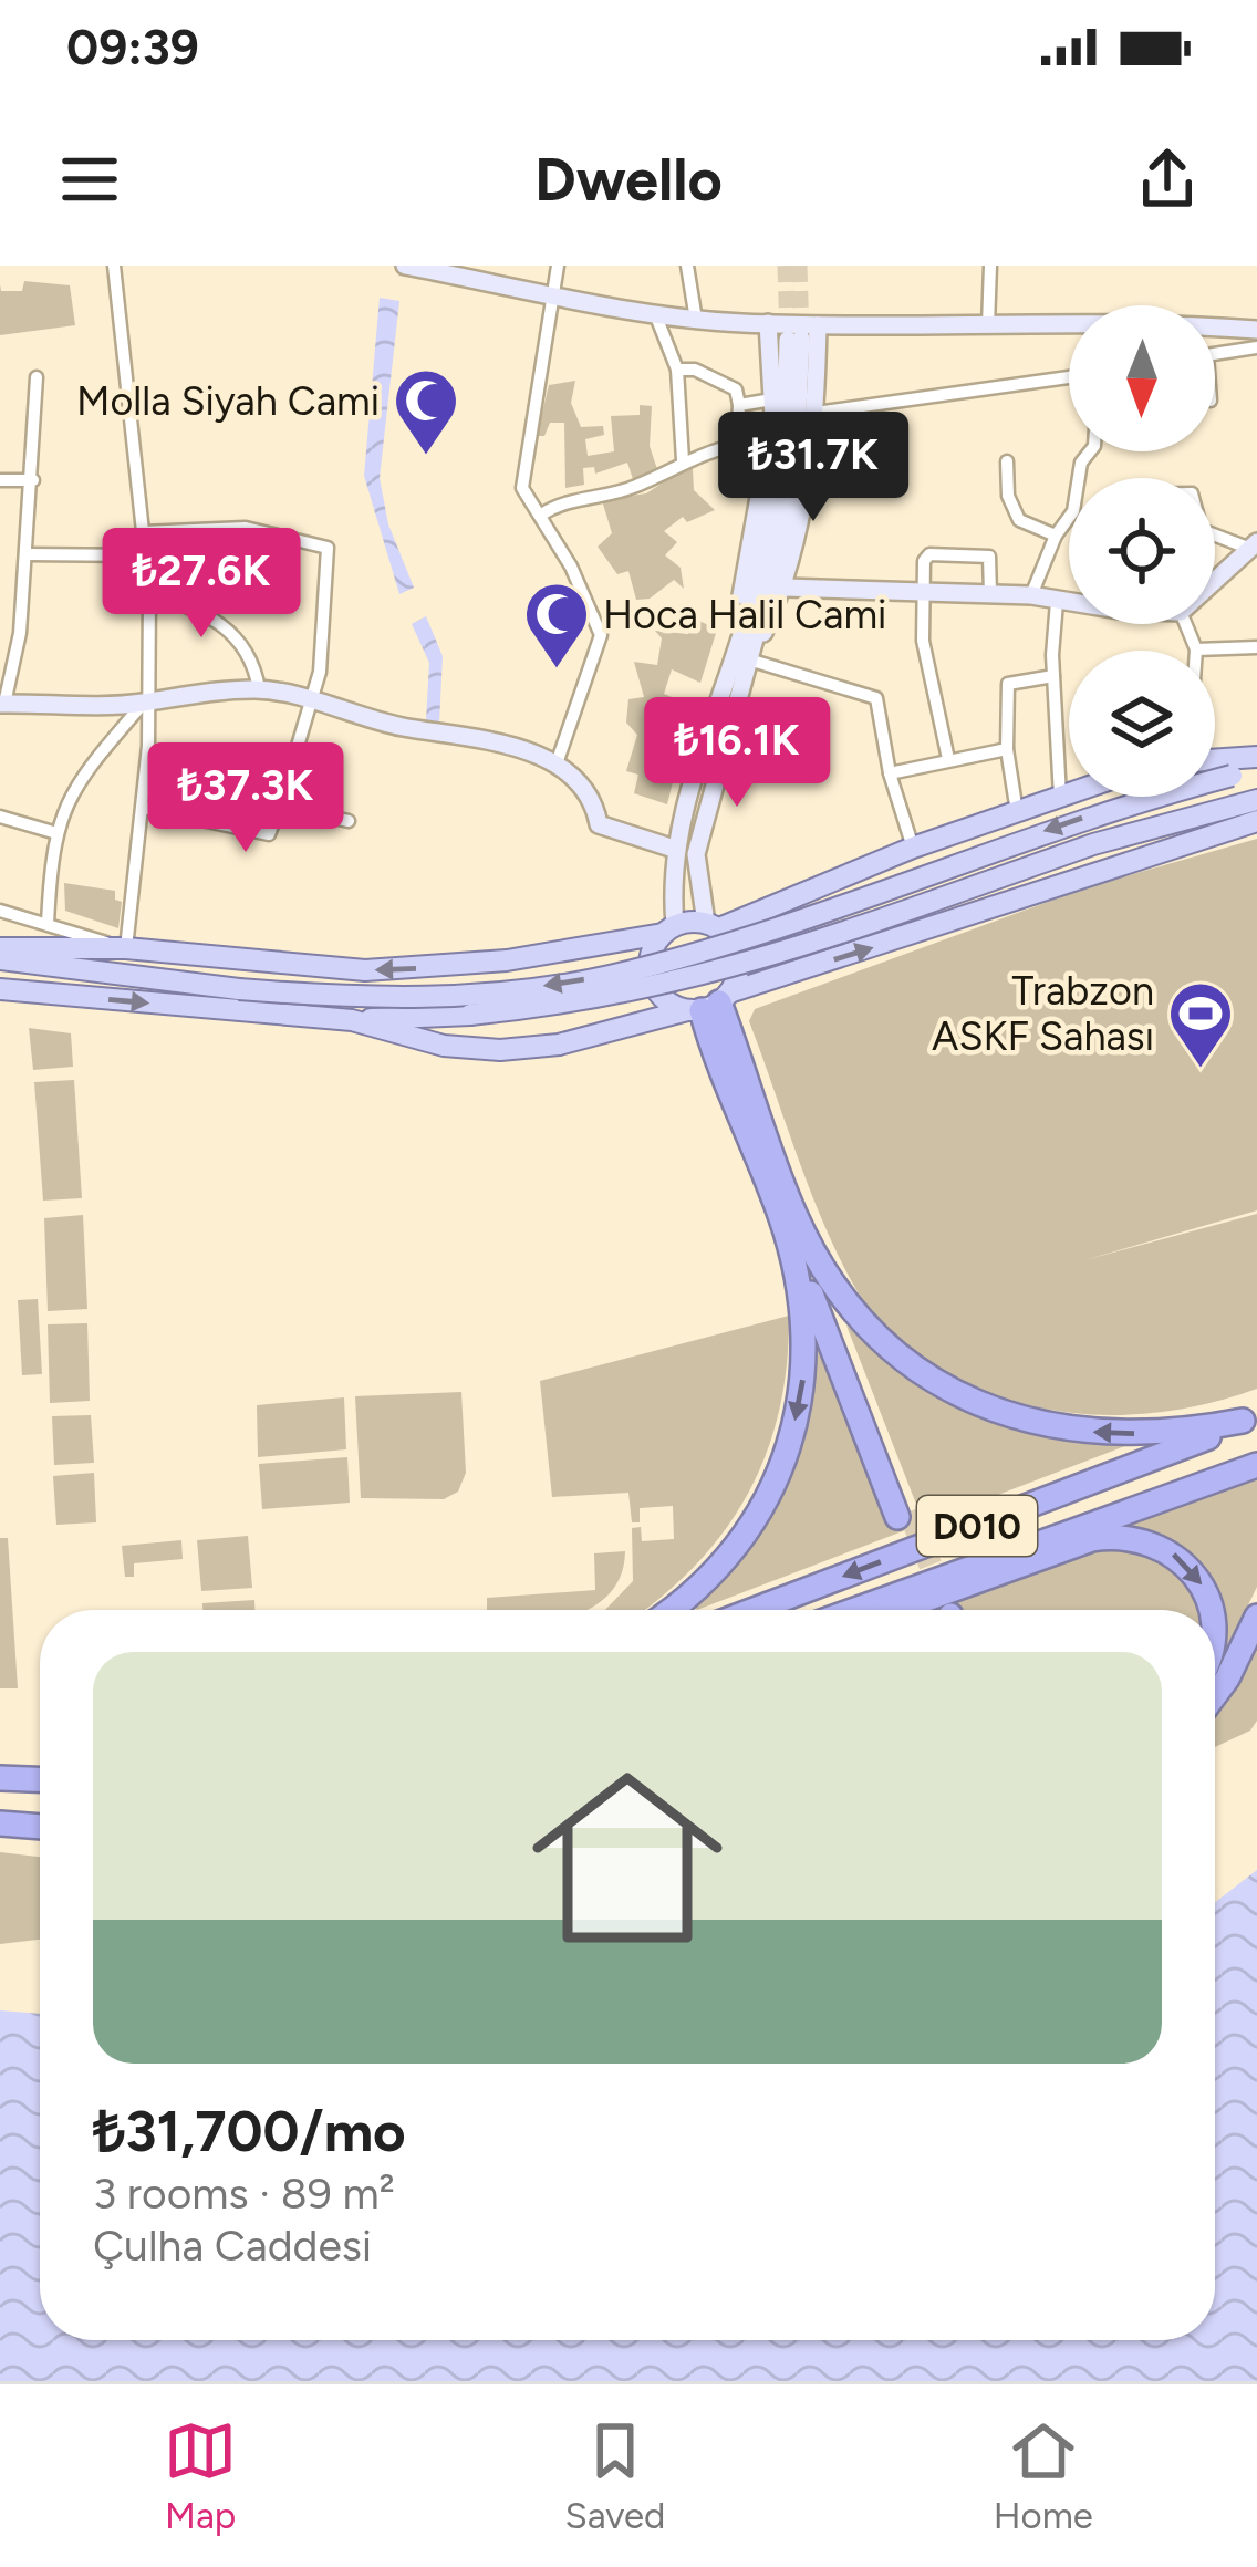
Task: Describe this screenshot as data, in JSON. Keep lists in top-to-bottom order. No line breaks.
{"streets":{"highway":["D010"]},"places":{"mosque":["Molla Siyah Cami","Hoca Halil Cami"],"sports":["Trabzon ASKF Sahası"]},"north":"bottom","page":{"status":"09:39","header":"Dwello","price":["₺31.7K","₺27.6K","₺16.1K","₺37.3K"],"list":[{"name":"₺31,700/mo","note":"3 rooms · 89 m² · Çulha Caddesi"}],"tabs":["Map","Saved","Home"]}}
